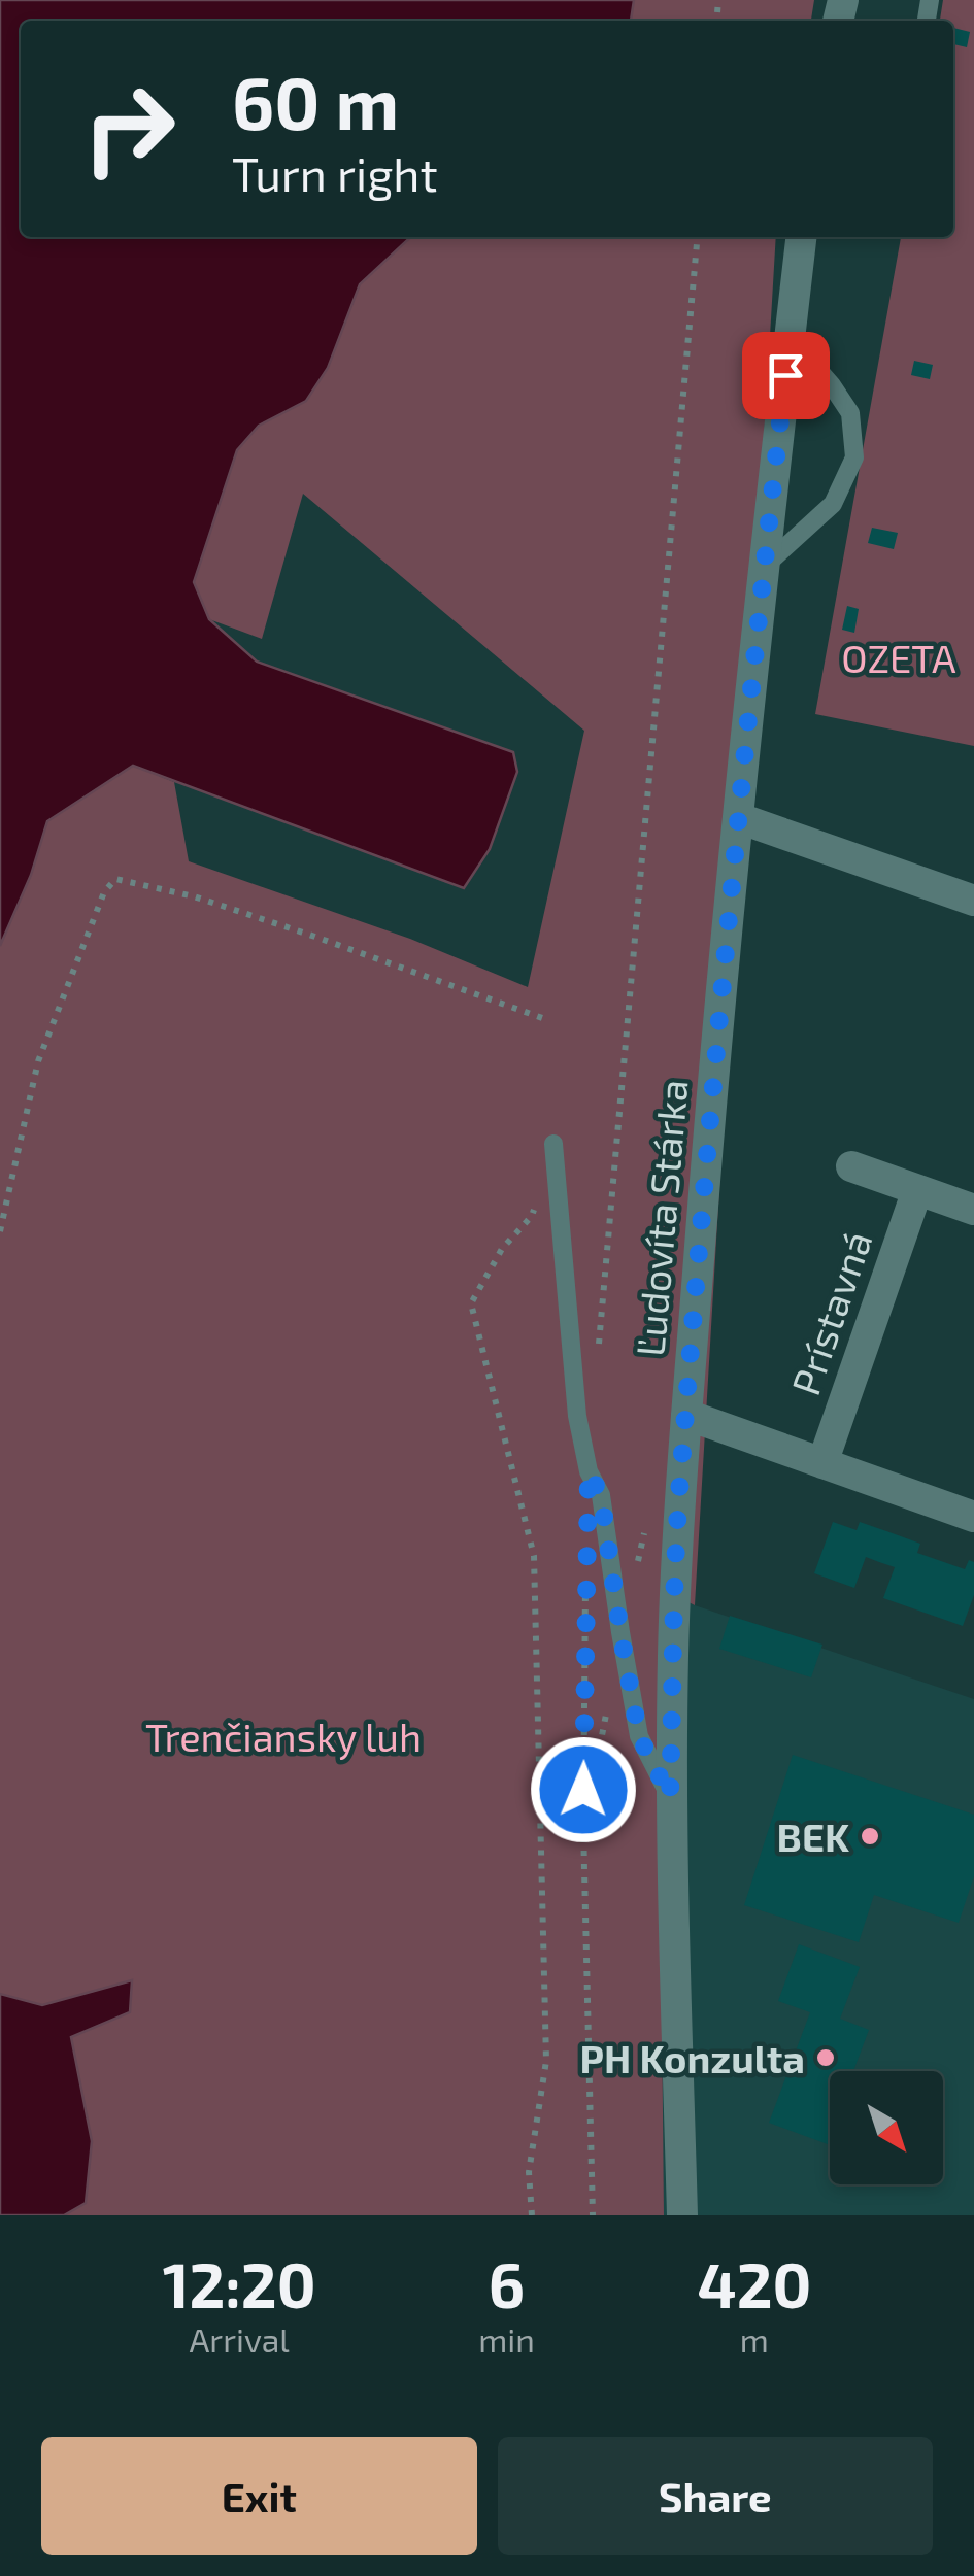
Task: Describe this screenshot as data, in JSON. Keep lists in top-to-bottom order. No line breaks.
{"streets":{"street":["Ľudovíta Stárka","Prístavná"]},"parks":["OZETA","Trenčiansky luh"],"places":["BEK","PH Konzulta"],"north":"bottom right","page":{"turn":["60 m","Turn right"],"eta":["12:20","Arrival","6","min","420","m"],"buttons":["Exit","Share"]}}
